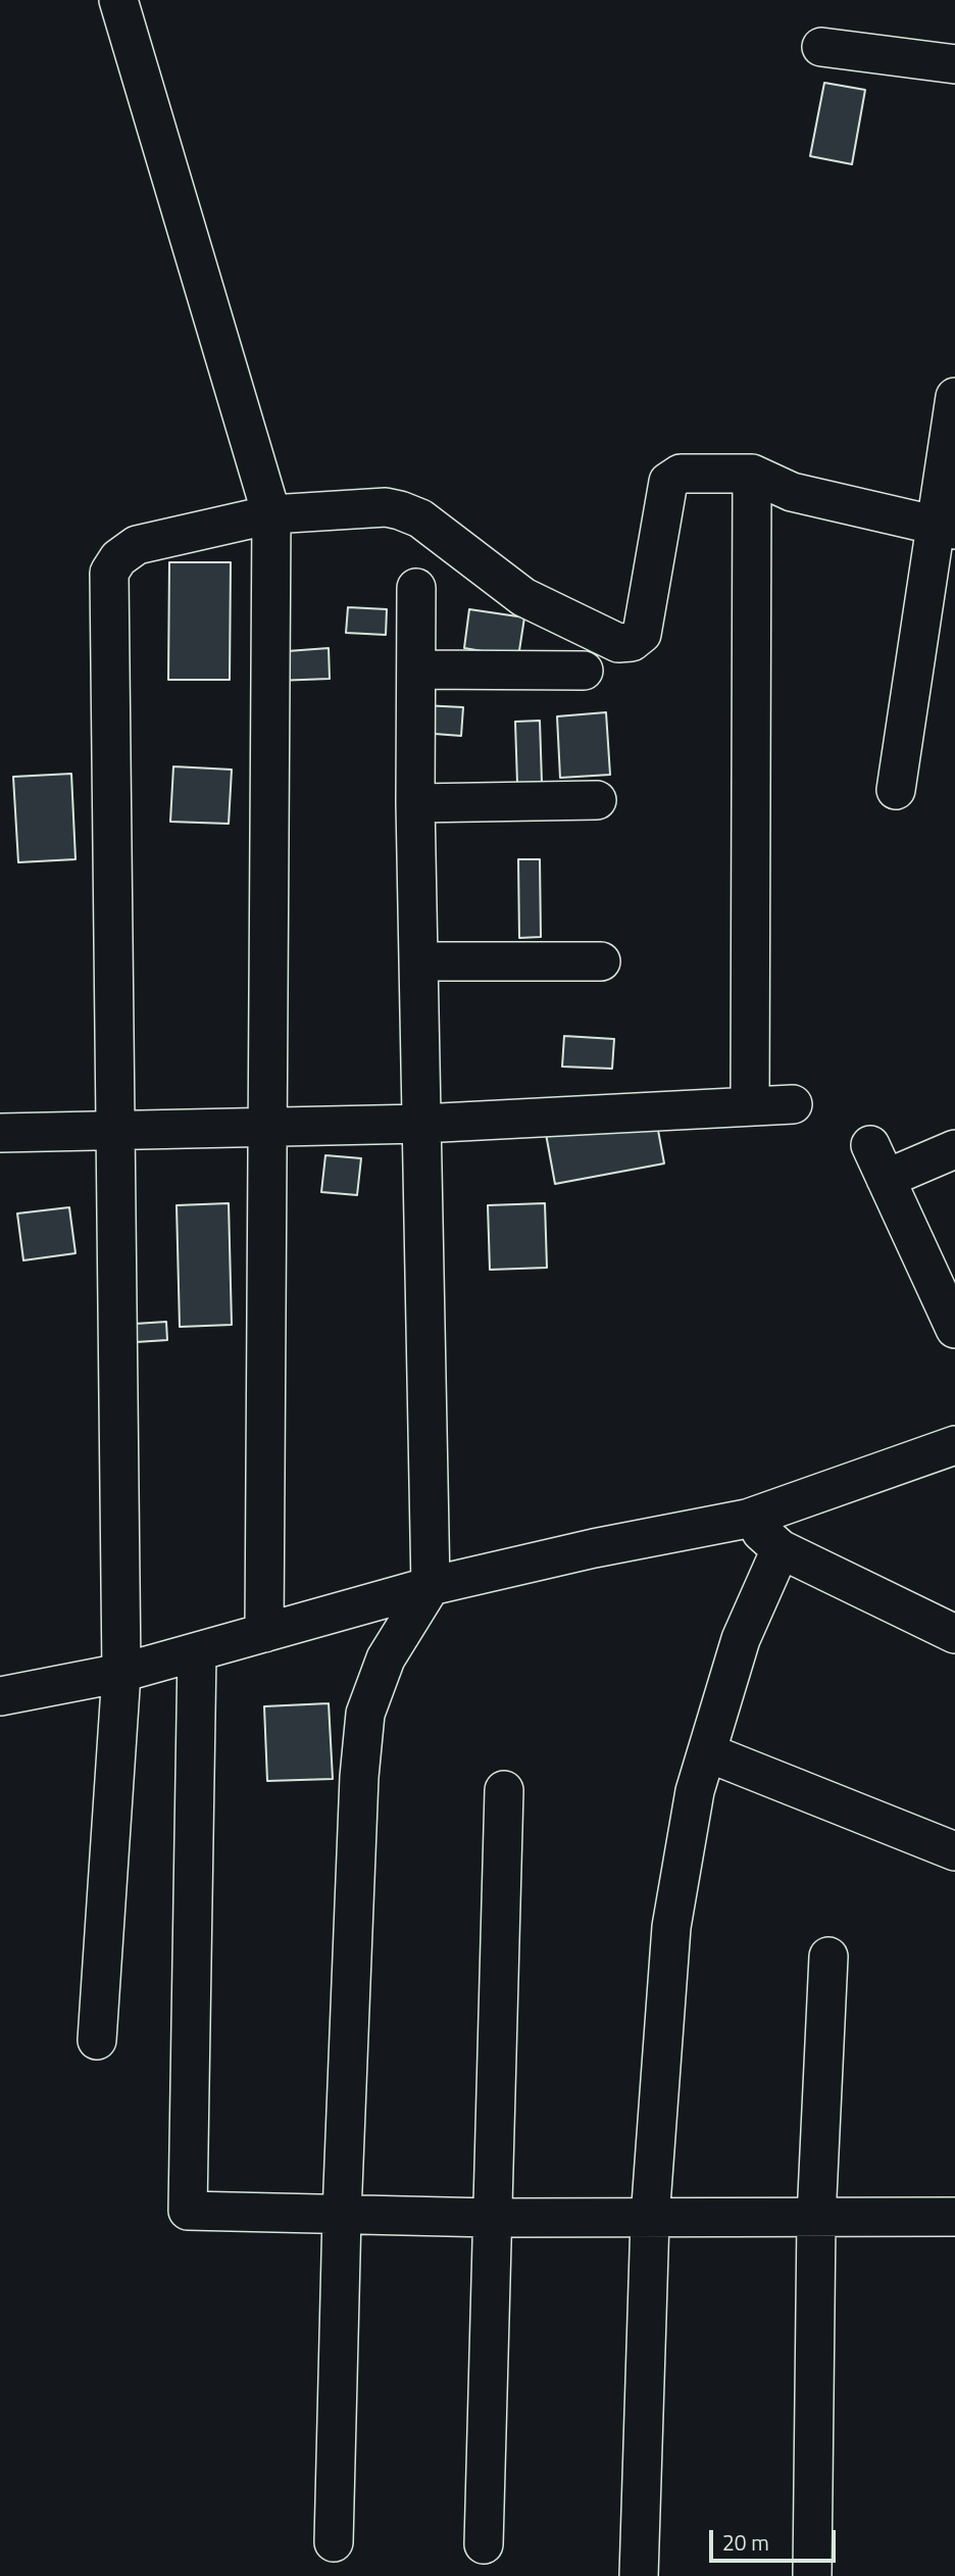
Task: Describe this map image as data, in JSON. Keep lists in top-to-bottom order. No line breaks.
{"scale_bar":"20 m"}
